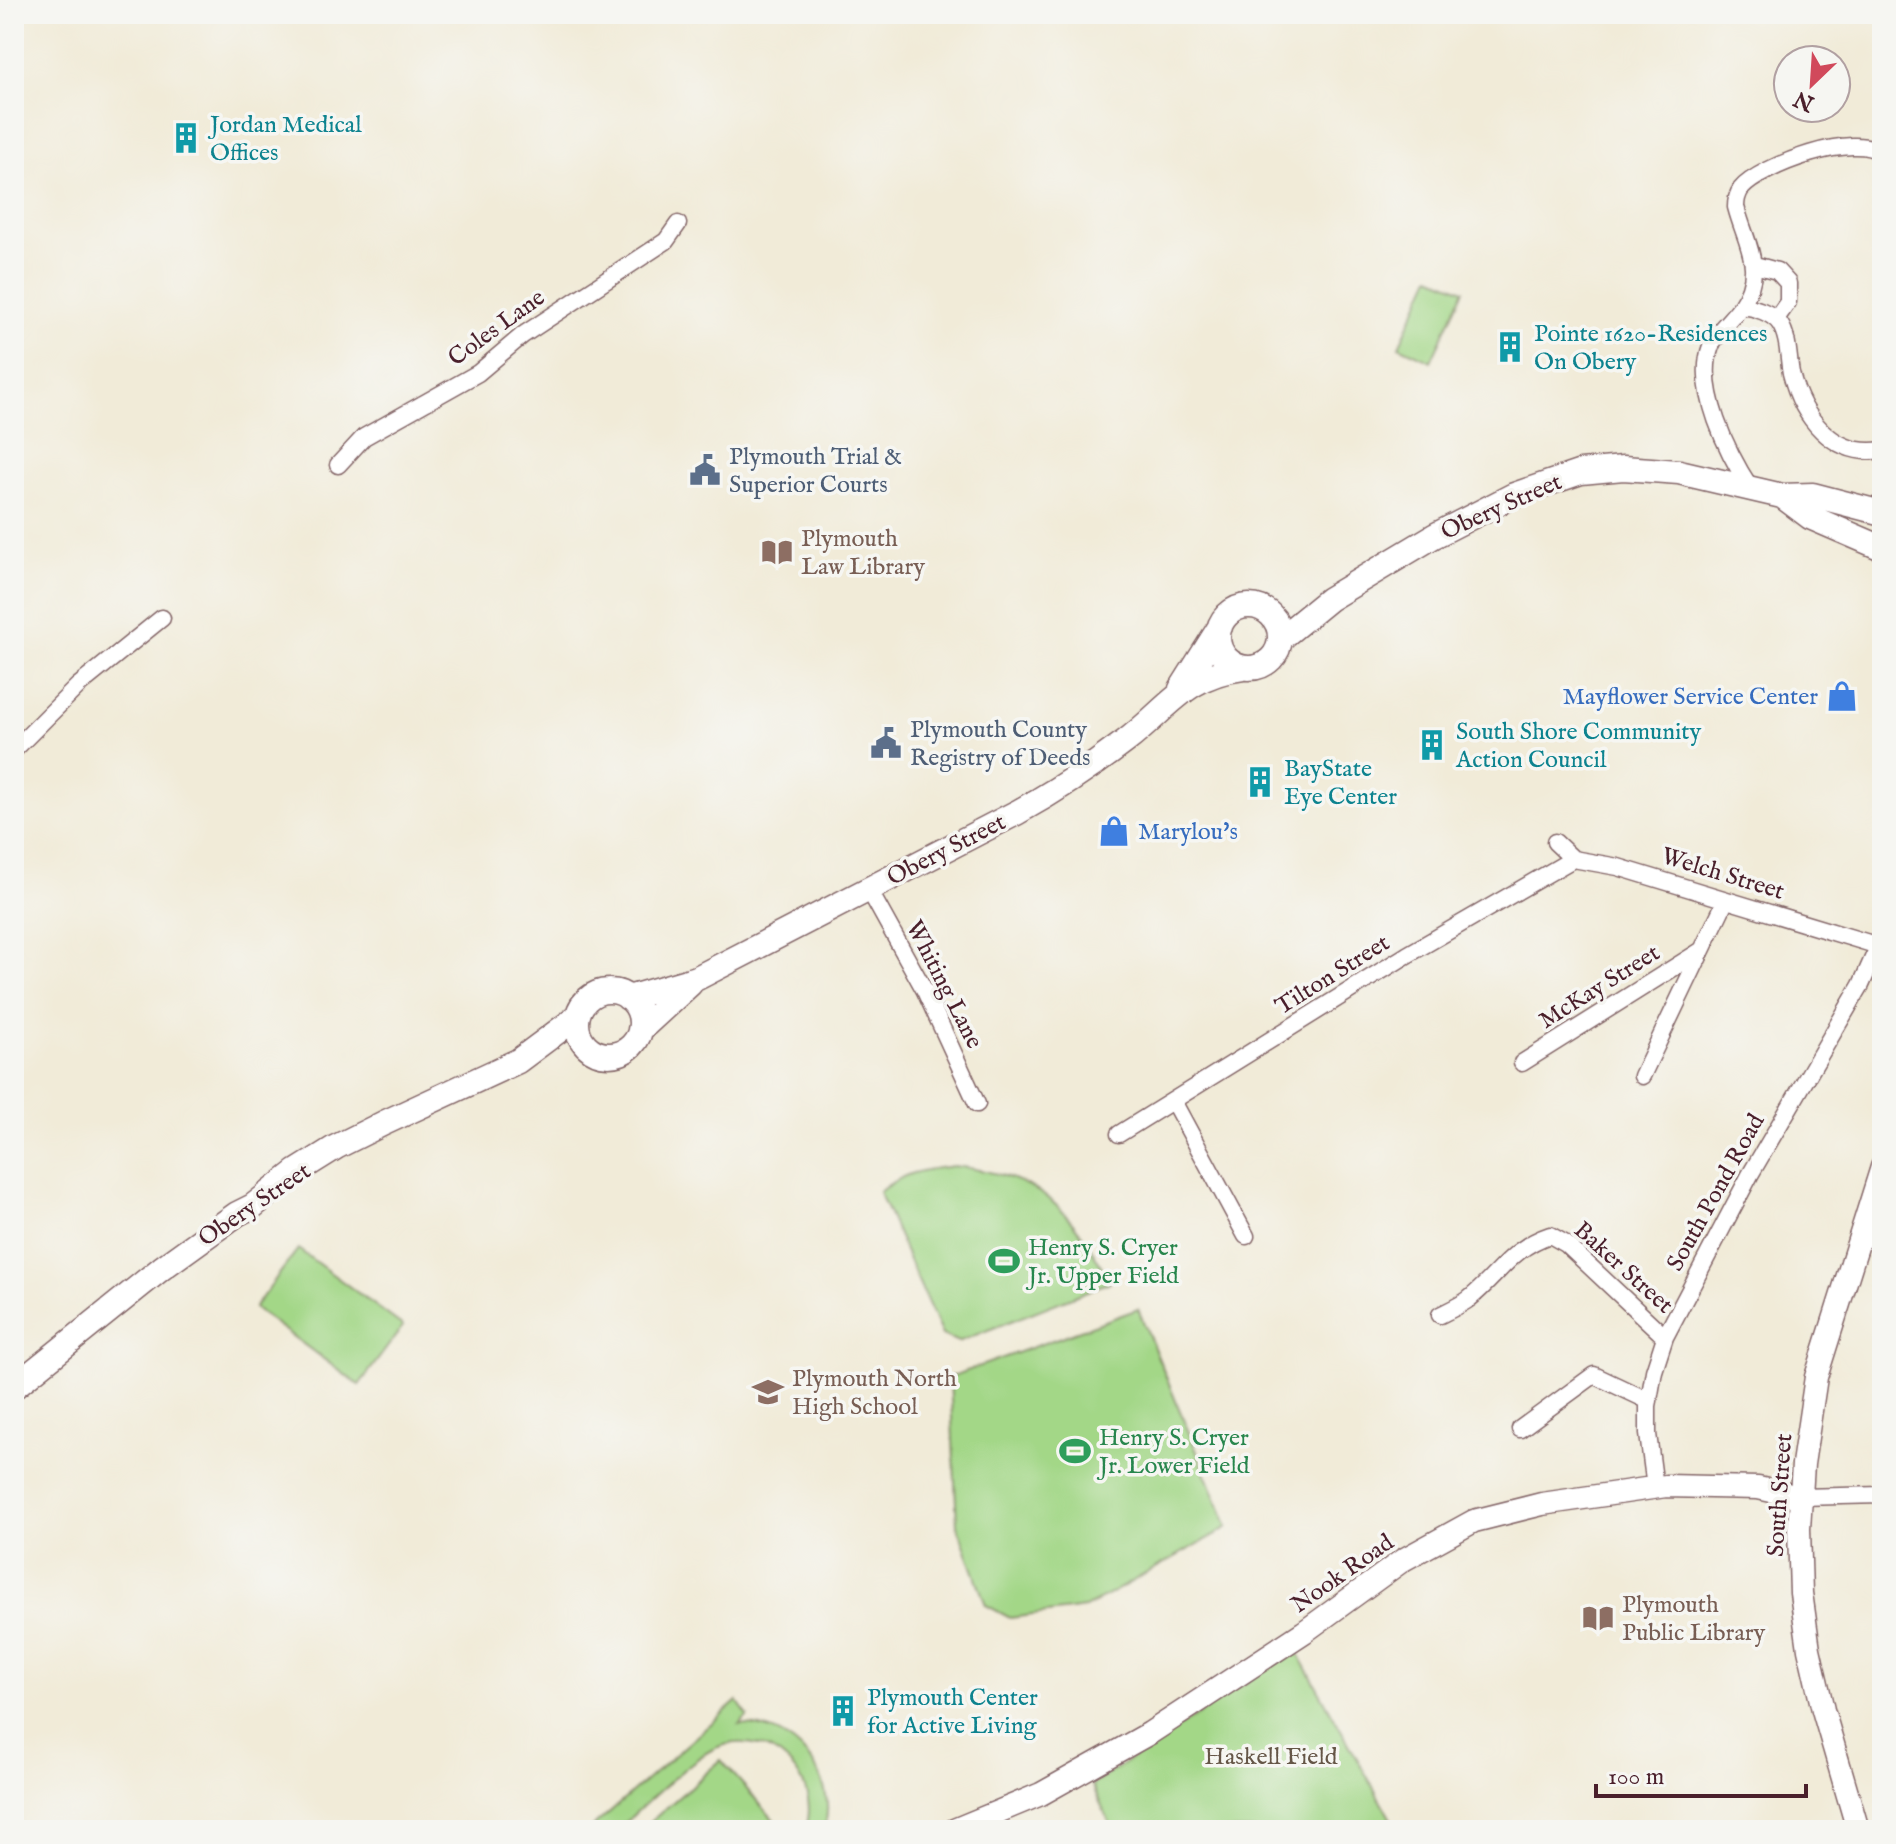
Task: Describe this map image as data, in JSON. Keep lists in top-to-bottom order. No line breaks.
{"streets":{"main road":["Obery Street"],"street":["Coles Lane","Welch Street","Tilton Street","Whiting Lane","McKay Street","South Pond Road","Baker Street","South Street","Nook Road"]},"crossings":[["Obery Street","Whiting Lane"],["Welch Street","Tilton Street"],["Welch Street","South Pond Road"],["South Pond Road","Baker Street"],["South Pond Road","Nook Road"],["South Street","Nook Road"]],"parks":["Haskell Field"],"places":{"building":["Jordan Medical Offices","Pointe 1620-Residences On Obery","South Shore Community Action Council","BayState Eye Center","Plymouth Center for Active Living"],"public building":["Plymouth Trial & Superior Courts","Plymouth County Registry of Deeds"],"library":["Plymouth Law Library","Plymouth Public Library"],"shop":["Mayflower Service Center","Marylou's"],"sports":["Henry S. Cryer Jr. Upper Field","Henry S. Cryer Jr. Lower Field"],"school or university":["Plymouth North High School"]},"scale_bar":"100 m","north":"bottom left"}
